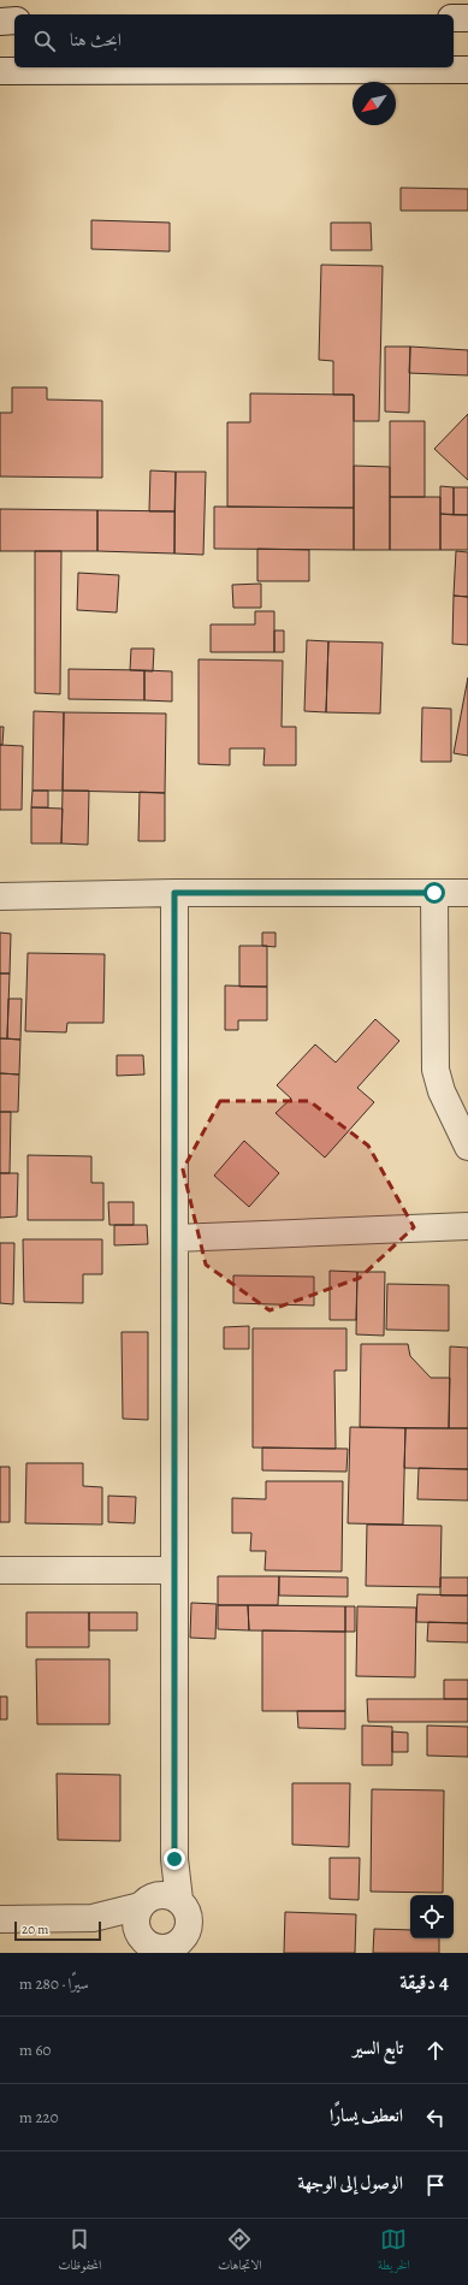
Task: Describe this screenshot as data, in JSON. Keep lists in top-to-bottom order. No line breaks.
{"scale_bar":"20 m","north":"bottom left","page":{"search":"ابحث هنا","scale":"20 m","heading":["4 دقيقة","سيرًا · 280 m"],"list":[["تابع السير","60 m"],["انعطف يسارًا","220 m"],"الوصول إلى الوجهة"],"nav":["الخريطة","الاتجاهات","المحفوظات"]}}
